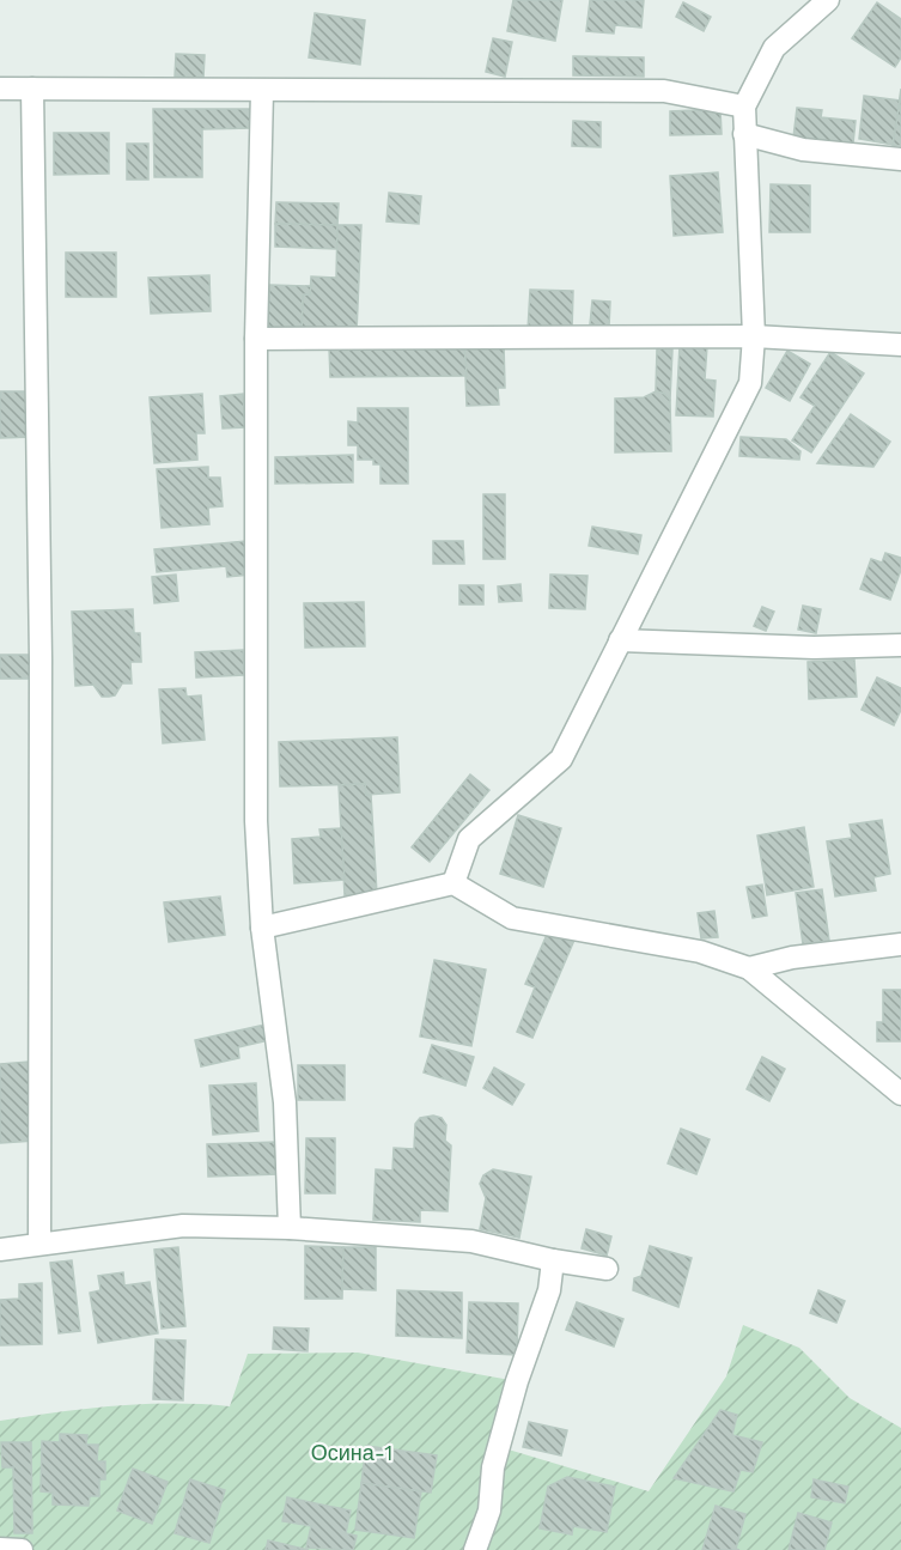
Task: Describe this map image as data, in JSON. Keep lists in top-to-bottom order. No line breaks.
{"parks":["Осина-1"]}
